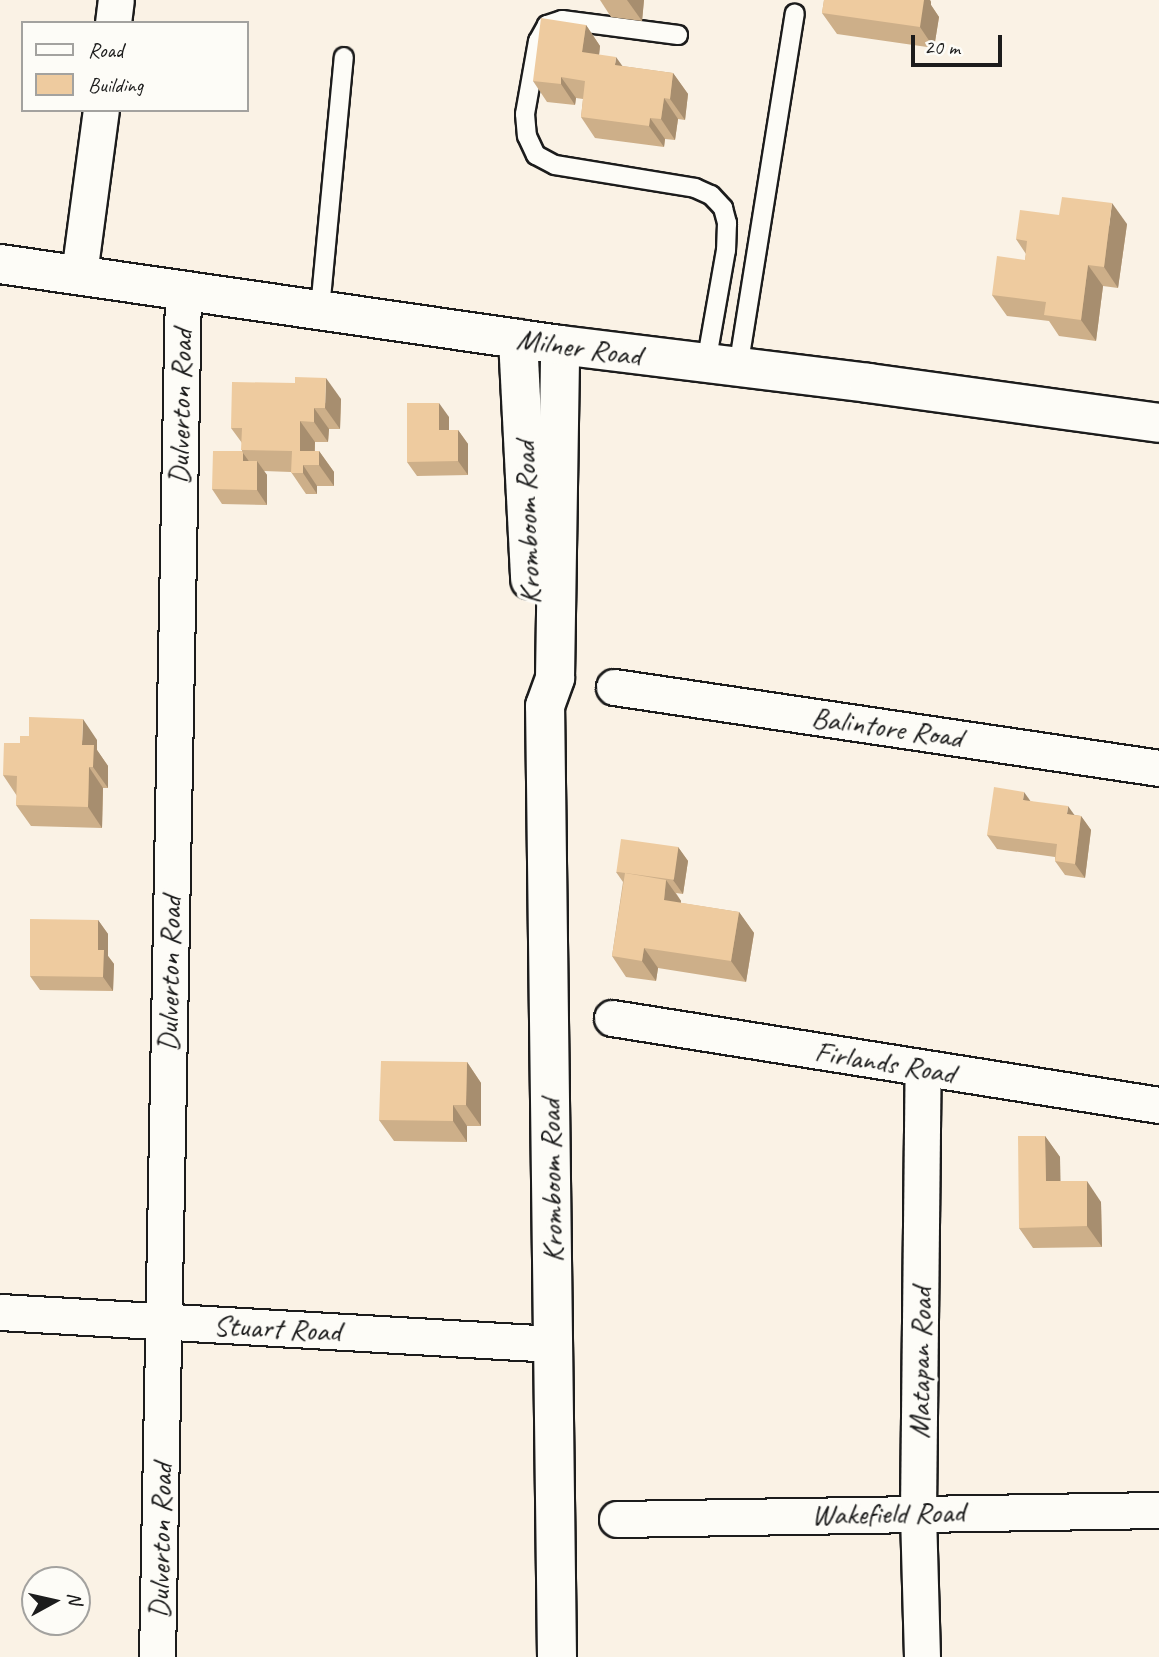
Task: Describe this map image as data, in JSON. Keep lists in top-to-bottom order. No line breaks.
{"streets":{"street":["Milner Road","Dulverton Road","Kromboom Road","Balintore Road","Firlands Road","Stuart Road","Matapan Road","Wakefield Road"]},"crossings":[["Milner Road","Dulverton Road"],["Milner Road","Kromboom Road"],["Dulverton Road","Stuart Road"],["Kromboom Road","Stuart Road"],["Firlands Road","Matapan Road"],["Matapan Road","Wakefield Road"]],"legend":["Road","Building"],"scale_bar":"20 m","north":"right"}
